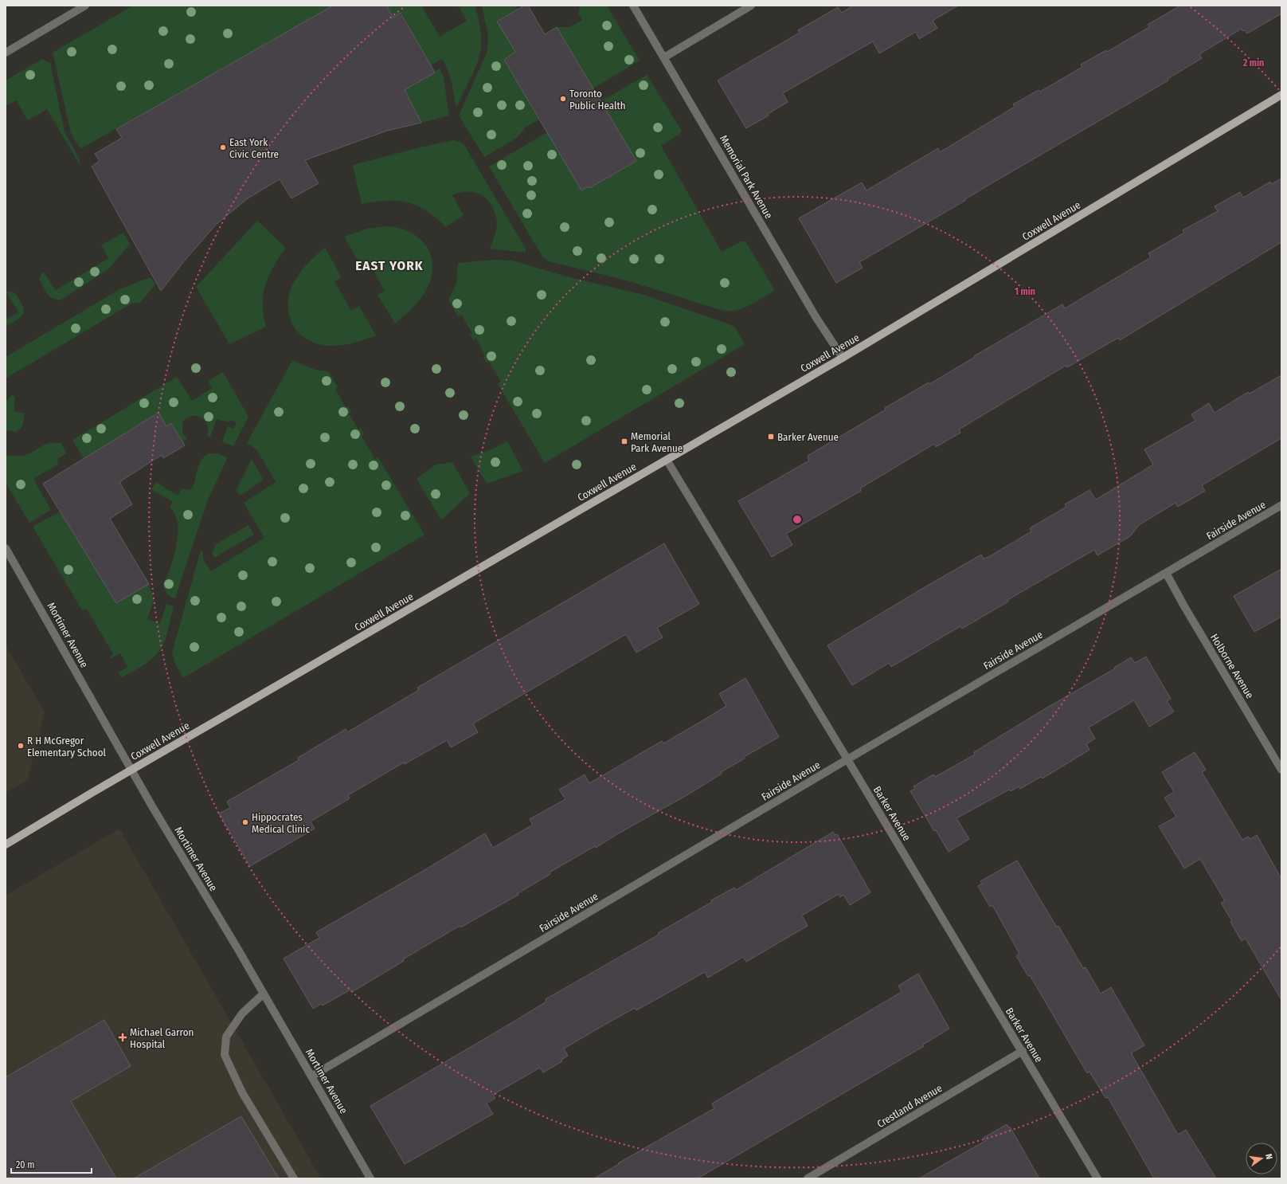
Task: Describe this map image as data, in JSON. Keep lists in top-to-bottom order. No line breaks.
{"streets":{"main road":["Coxwell Avenue"],"street":["Memorial Park Avenue","Fairside Avenue","Mortimer Avenue","Holborne Avenue","Barker Avenue","Crestland Avenue"]},"crossings":[["Memorial Park Avenue","Coxwell Avenue"],["Coxwell Avenue","Mortimer Avenue"],["Coxwell Avenue","Barker Avenue"],["Fairside Avenue","Mortimer Avenue"],["Fairside Avenue","Holborne Avenue"],["Fairside Avenue","Barker Avenue"],["Barker Avenue","Crestland Avenue"]],"districts":["EAST YORK"],"places":{"other":["Toronto Public Health","East York Civic Centre","R H McGregor Elementary School","Hippocrates Medical Clinic"],"transit":["Barker Avenue","Memorial Park Avenue"],"health":["Michael Garron Hospital"]},"scale_bar":"20 m","north":"right","rings":["2 min","1 min"]}
